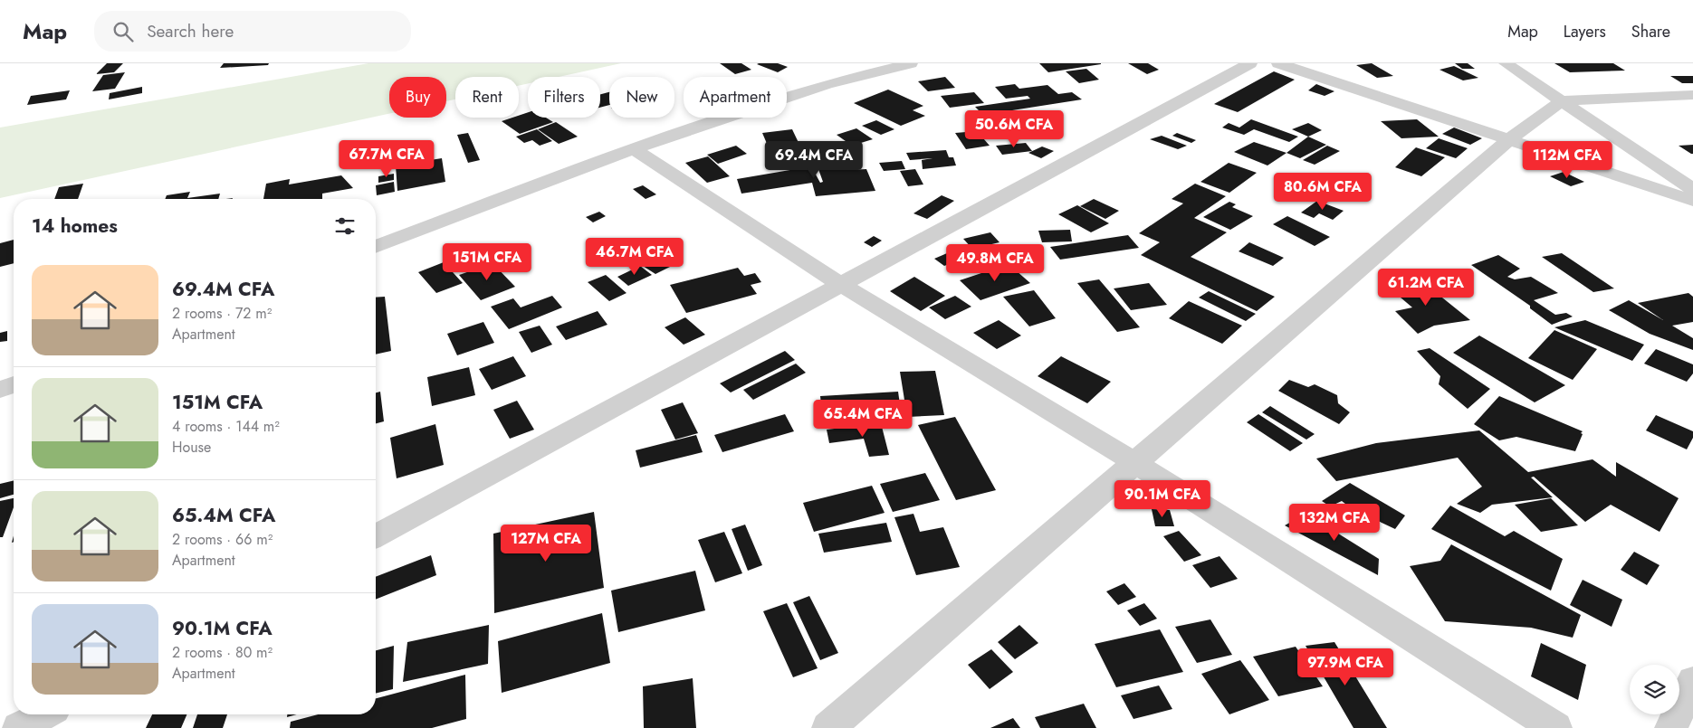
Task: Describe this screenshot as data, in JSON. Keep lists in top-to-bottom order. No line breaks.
{"page":{"header":"Map","search":"Search here","nav":["Map","Layers","Share"],"chip":["Buy","Rent","Filters","New","Apartment"],"price":["50.6M CFA","67.7M CFA","69.4M CFA","112M CFA","80.6M CFA","46.7M CFA","151M CFA","49.8M CFA","61.2M CFA","65.4M CFA","90.1M CFA","132M CFA","127M CFA","97.9M CFA"],"heading":"14 homes","list":[{"name":"69.4M CFA","note":"2 rooms · 72 m² · Apartment"},{"name":"151M CFA","note":"4 rooms · 144 m² · House"},{"name":"65.4M CFA","note":"2 rooms · 66 m² · Apartment"},{"name":"90.1M CFA","note":"2 rooms · 80 m² · Apartment"}]}}
